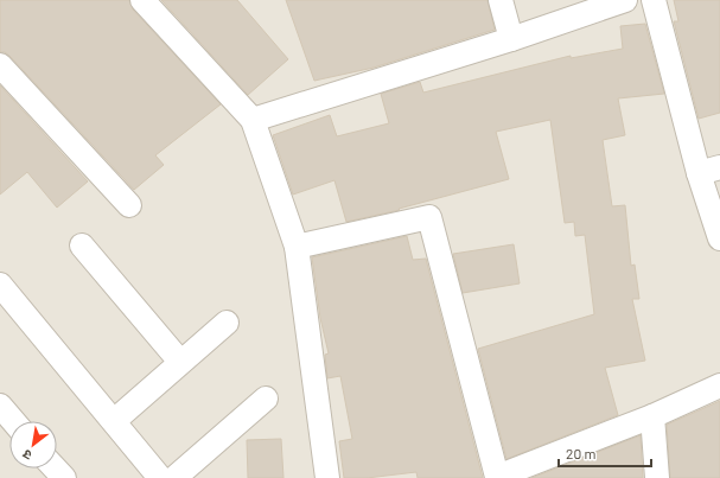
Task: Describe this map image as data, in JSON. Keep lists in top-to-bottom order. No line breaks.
{"scale_bar":"20 m","north":"bottom left"}
